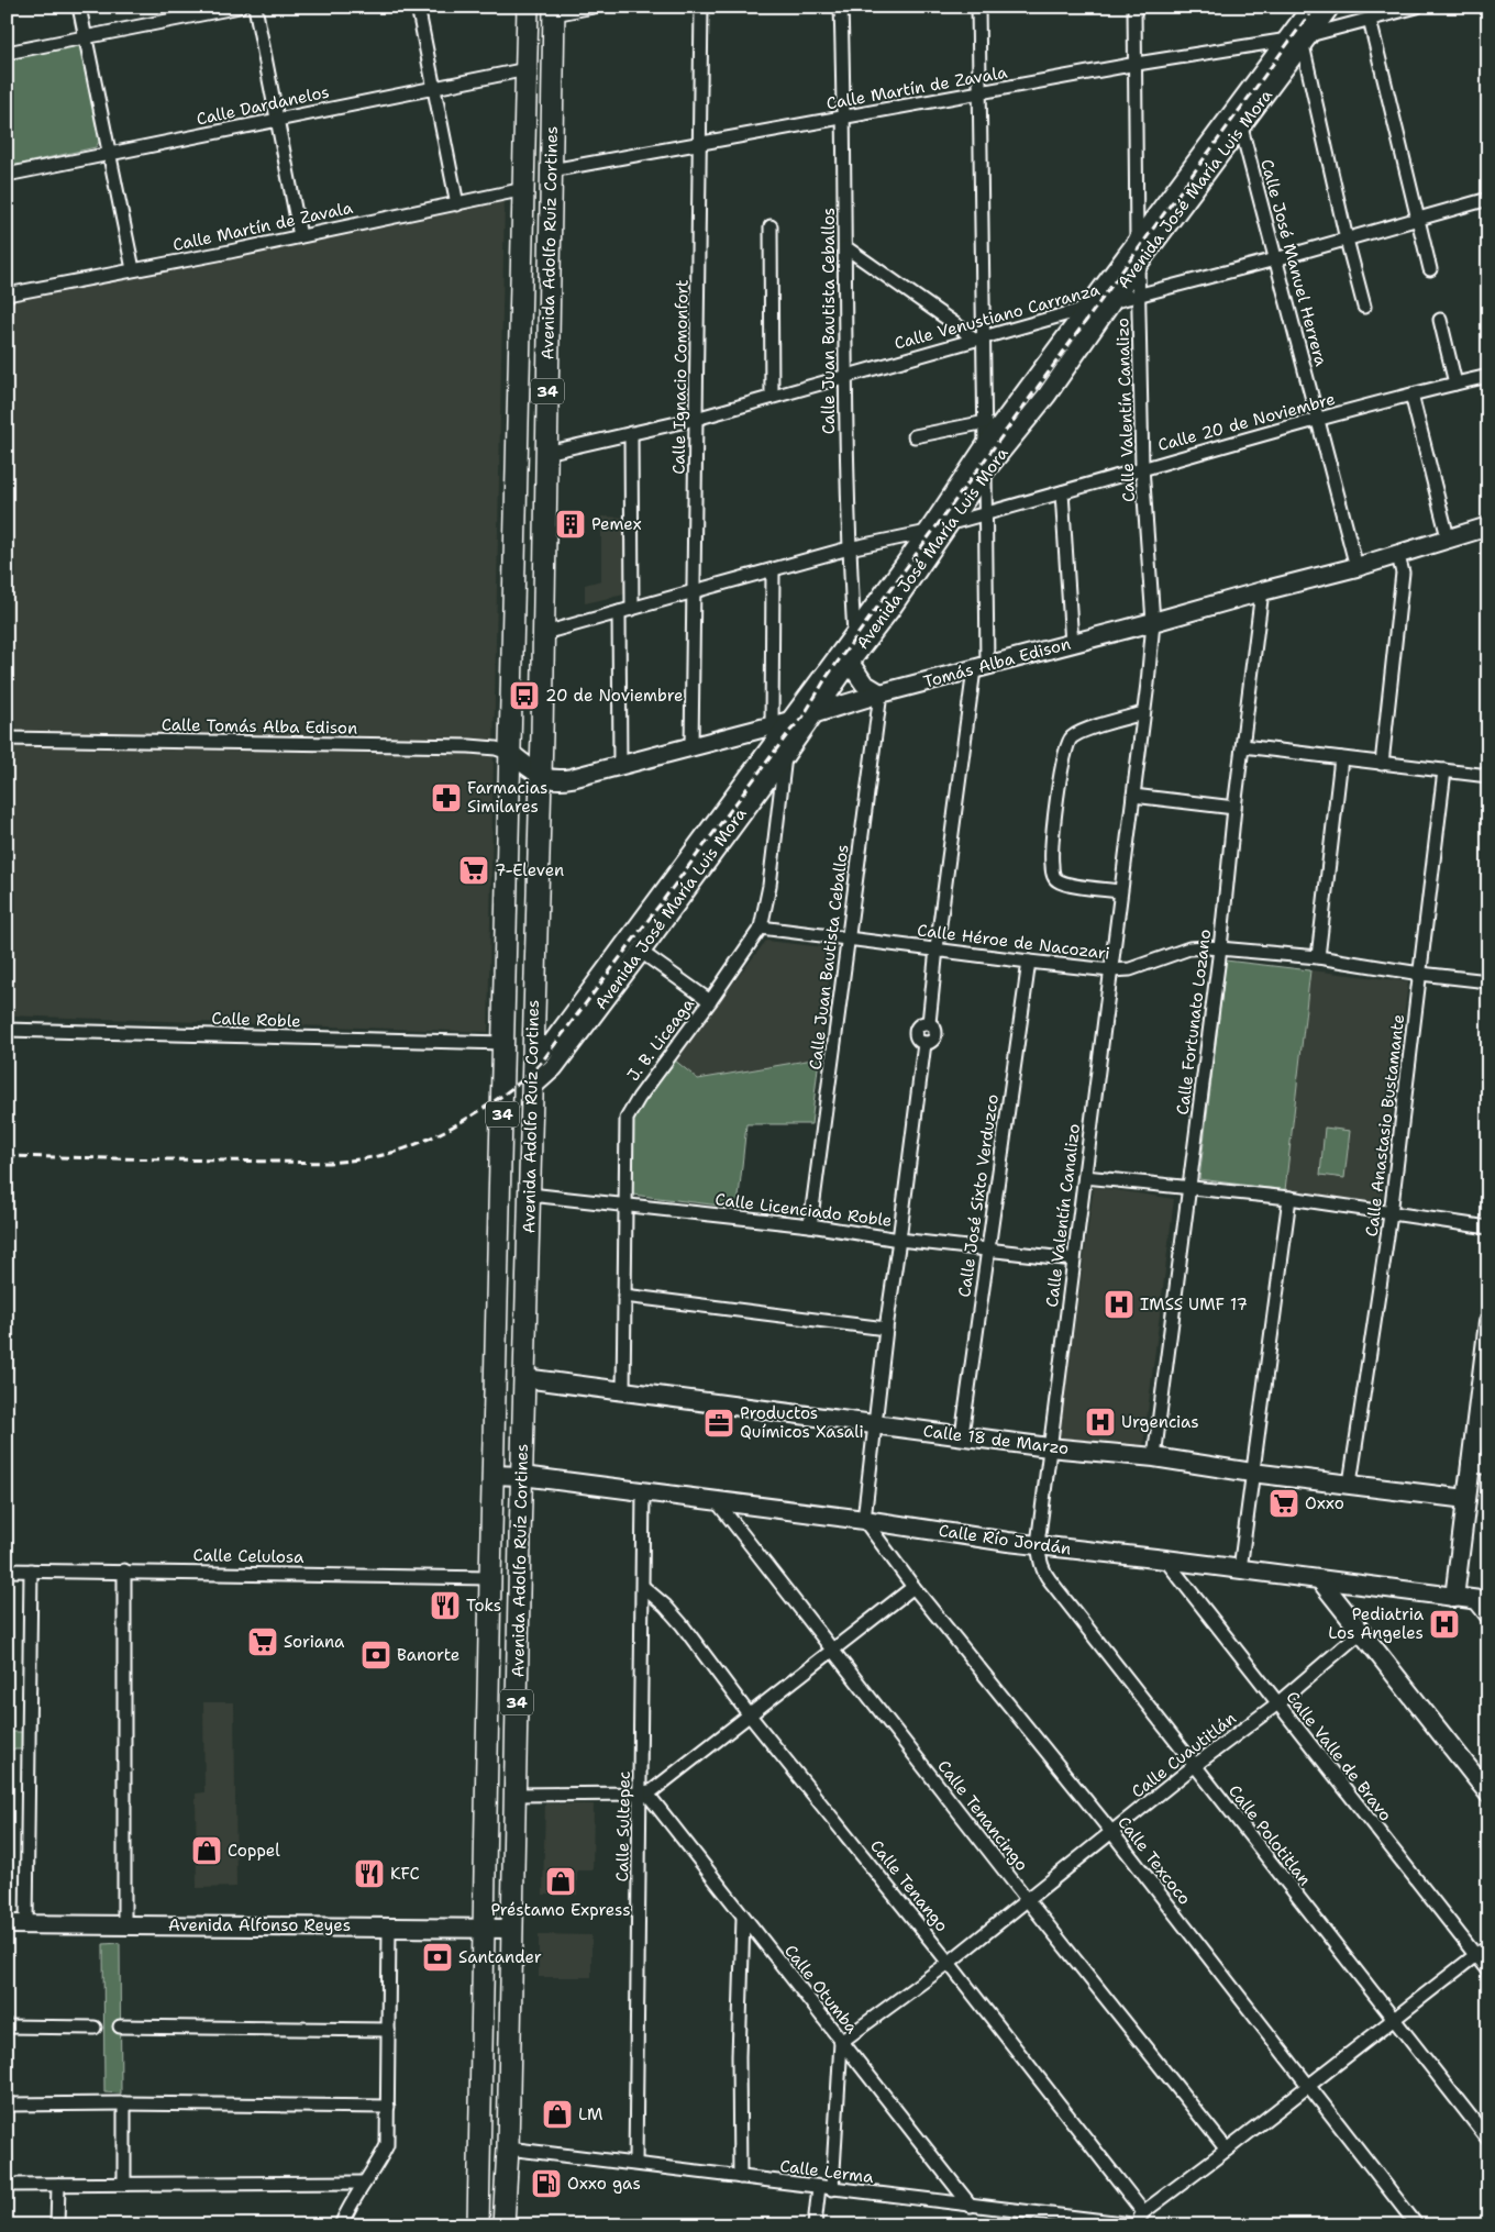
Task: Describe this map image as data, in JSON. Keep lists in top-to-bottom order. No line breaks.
{"streets":{"main road":["Avenida Adolfo Ruíz Cortines","34"],"street":["Calle Martín de Zavala","Calle Dardanelos","Avenida José María Luis Mora","Calle José Manuel Herrera","Calle Venustiano Carranza","Calle Juan Bautista Ceballos","Calle Ignacio Comonfort","Calle Valentín Canalizo","Calle 20 de Noviembre","Tomás Alba Edison","Calle Tomás Alba Edison","Calle Héroe de Nacozari","Calle Roble","Calle Fortunato Lozano","J. B. Liceaga","Calle Anastasio Bustamante","Calle José Sixto Verduzco","Calle Licenciado Roble","Calle 18 de Marzo","Calle Río Jordán","Calle Celulosa","Calle Cuautitlán","Calle Valle de Bravo","Calle Tenancingo","Calle Sultepec","Calle Polotitlan","Calle Texcoco","Calle Tenango","Avenida Alfonso Reyes","Calle Otumba","Calle Lerma"]},"crossings":[["Calle Martín de Zavala","Avenida José María Luis Mora"],["Calle Martín de Zavala","Avenida Adolfo Ruíz Cortines"],["Calle Martín de Zavala","Calle Juan Bautista Ceballos"],["Calle Martín de Zavala","Calle Ignacio Comonfort"],["Calle Martín de Zavala","Calle Valentín Canalizo"],["Calle Dardanelos","Avenida Adolfo Ruíz Cortines"],["Avenida José María Luis Mora","Avenida Adolfo Ruíz Cortines"],["Avenida José María Luis Mora","Calle José Manuel Herrera"],["Avenida José María Luis Mora","Calle Venustiano Carranza"],["Avenida José María Luis Mora","Calle Juan Bautista Ceballos"],["Avenida José María Luis Mora","Calle Valentín Canalizo"],["Avenida José María Luis Mora","Calle 20 de Noviembre"],["Avenida José María Luis Mora","Tomás Alba Edison"],["Avenida José María Luis Mora","J. B. Liceaga"],["Avenida Adolfo Ruíz Cortines","Calle Venustiano Carranza"],["Avenida Adolfo Ruíz Cortines","Tomás Alba Edison"],["Avenida Adolfo Ruíz Cortines","Calle Tomás Alba Edison"],["Avenida Adolfo Ruíz Cortines","Calle Roble"],["Avenida Adolfo Ruíz Cortines","Calle Licenciado Roble"],["Avenida Adolfo Ruíz Cortines","Calle 18 de Marzo"],["Avenida Adolfo Ruíz Cortines","Calle Río Jordán"],["Avenida Adolfo Ruíz Cortines","Calle Celulosa"],["Avenida Adolfo Ruíz Cortines","Avenida Alfonso Reyes"],["Avenida Adolfo Ruíz Cortines","Calle Lerma"],["Calle José Manuel Herrera","Calle Venustiano Carranza"],["Calle José Manuel Herrera","Calle 20 de Noviembre"],["Calle José Manuel Herrera","Tomás Alba Edison"],["Calle Venustiano Carranza","Calle Juan Bautista Ceballos"],["Calle Venustiano Carranza","Calle Ignacio Comonfort"],["Calle Venustiano Carranza","Calle Valentín Canalizo"],["Calle Juan Bautista Ceballos","Tomás Alba Edison"],["Calle Juan Bautista Ceballos","Calle Héroe de Nacozari"],["Calle Juan Bautista Ceballos","Calle Licenciado Roble"],["Calle Ignacio Comonfort","Tomás Alba Edison"],["Calle Valentín Canalizo","Calle 20 de Noviembre"],["Calle Valentín Canalizo","Tomás Alba Edison"],["Calle Valentín Canalizo","Calle Héroe de Nacozari"],["Calle Valentín Canalizo","Calle Licenciado Roble"],["Calle Valentín Canalizo","Calle 18 de Marzo"],["Calle Valentín Canalizo","Calle Río Jordán"],["Calle Valentín Canalizo","Calle Polotitlan"],["Tomás Alba Edison","Calle Fortunato Lozano"],["Tomás Alba Edison","J. B. Liceaga"],["Calle Héroe de Nacozari","Calle Fortunato Lozano"],["Calle Héroe de Nacozari","J. B. Liceaga"],["Calle Héroe de Nacozari","Calle Anastasio Bustamante"],["Calle Héroe de Nacozari","Calle José Sixto Verduzco"],["Calle Fortunato Lozano","Calle 18 de Marzo"],["J. B. Liceaga","Calle Licenciado Roble"],["J. B. Liceaga","Calle 18 de Marzo"],["Calle Anastasio Bustamante","Calle 18 de Marzo"],["Calle José Sixto Verduzco","Calle Licenciado Roble"],["Calle José Sixto Verduzco","Calle 18 de Marzo"],["Calle Río Jordán","Calle Valle de Bravo"],["Calle Río Jordán","Calle Tenancingo"],["Calle Río Jordán","Calle Sultepec"],["Calle Río Jordán","Calle Polotitlan"],["Calle Río Jordán","Calle Texcoco"],["Calle Cuautitlán","Calle Valle de Bravo"],["Calle Cuautitlán","Calle Tenancingo"],["Calle Cuautitlán","Calle Polotitlan"],["Calle Cuautitlán","Calle Texcoco"],["Calle Cuautitlán","Calle Tenango"],["Calle Cuautitlán","Calle Otumba"],["Calle Sultepec","Calle Tenango"],["Calle Sultepec","Calle Otumba"],["Calle Sultepec","Calle Lerma"],["Calle Otumba","Calle Lerma"]],"places":{"building":["Pemex"],"bus stop":["20 de Noviembre"],"pharmacy":["Farmacias Similares"],"supermarket":["7-Eleven","Oxxo","Soriana"],"hospital":["IMSS UMF 17","Urgencias","Pediatria Los Angeles"],"office":["Productos Químicos Xasali"],"restaurant":["Toks","KFC"],"bank":["Banorte","Santander"],"shop":["Coppel","Préstamo Express","LM"],"fuel station":["Oxxo gas"]}}
